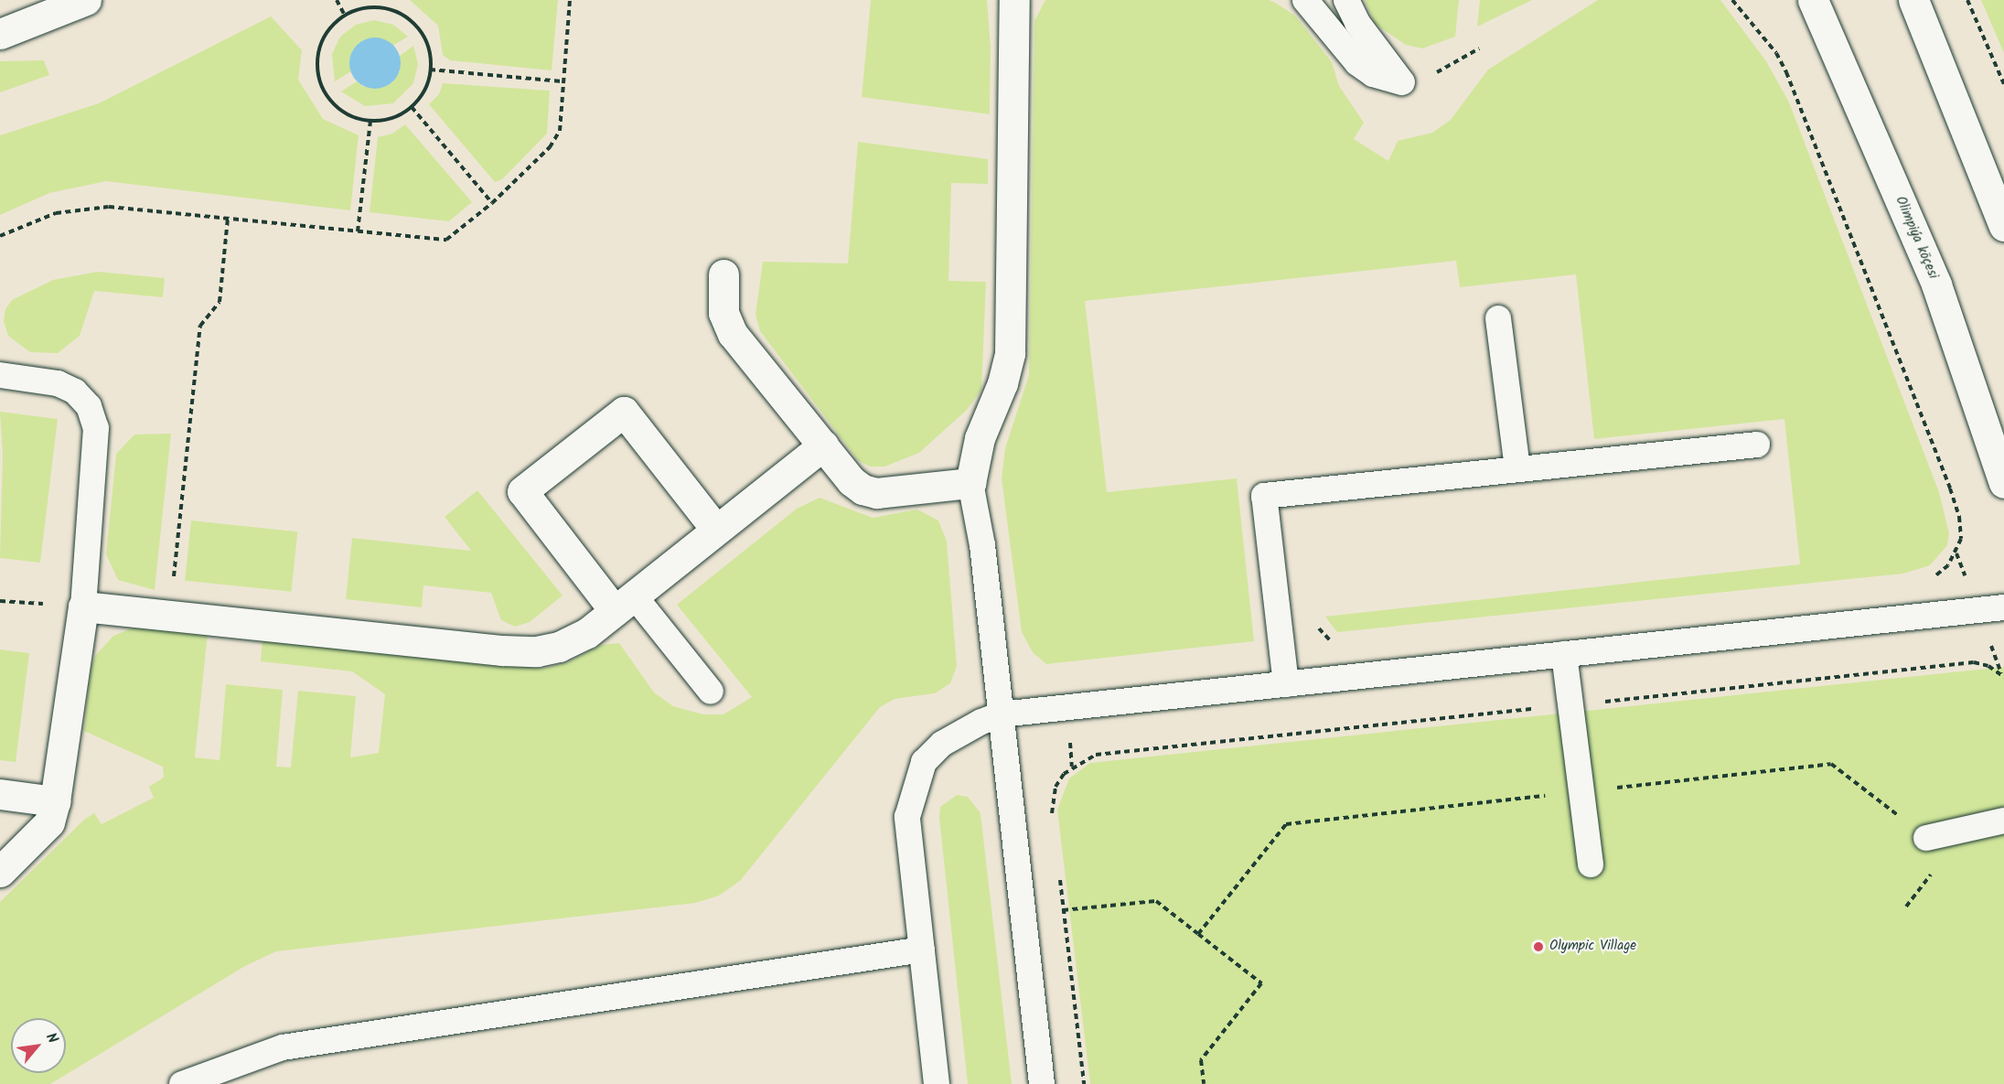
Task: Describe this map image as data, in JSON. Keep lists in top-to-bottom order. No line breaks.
{"streets":{"street":["Olimpiýa köçesi"]},"places":["Olympic Village"],"north":"top right"}
